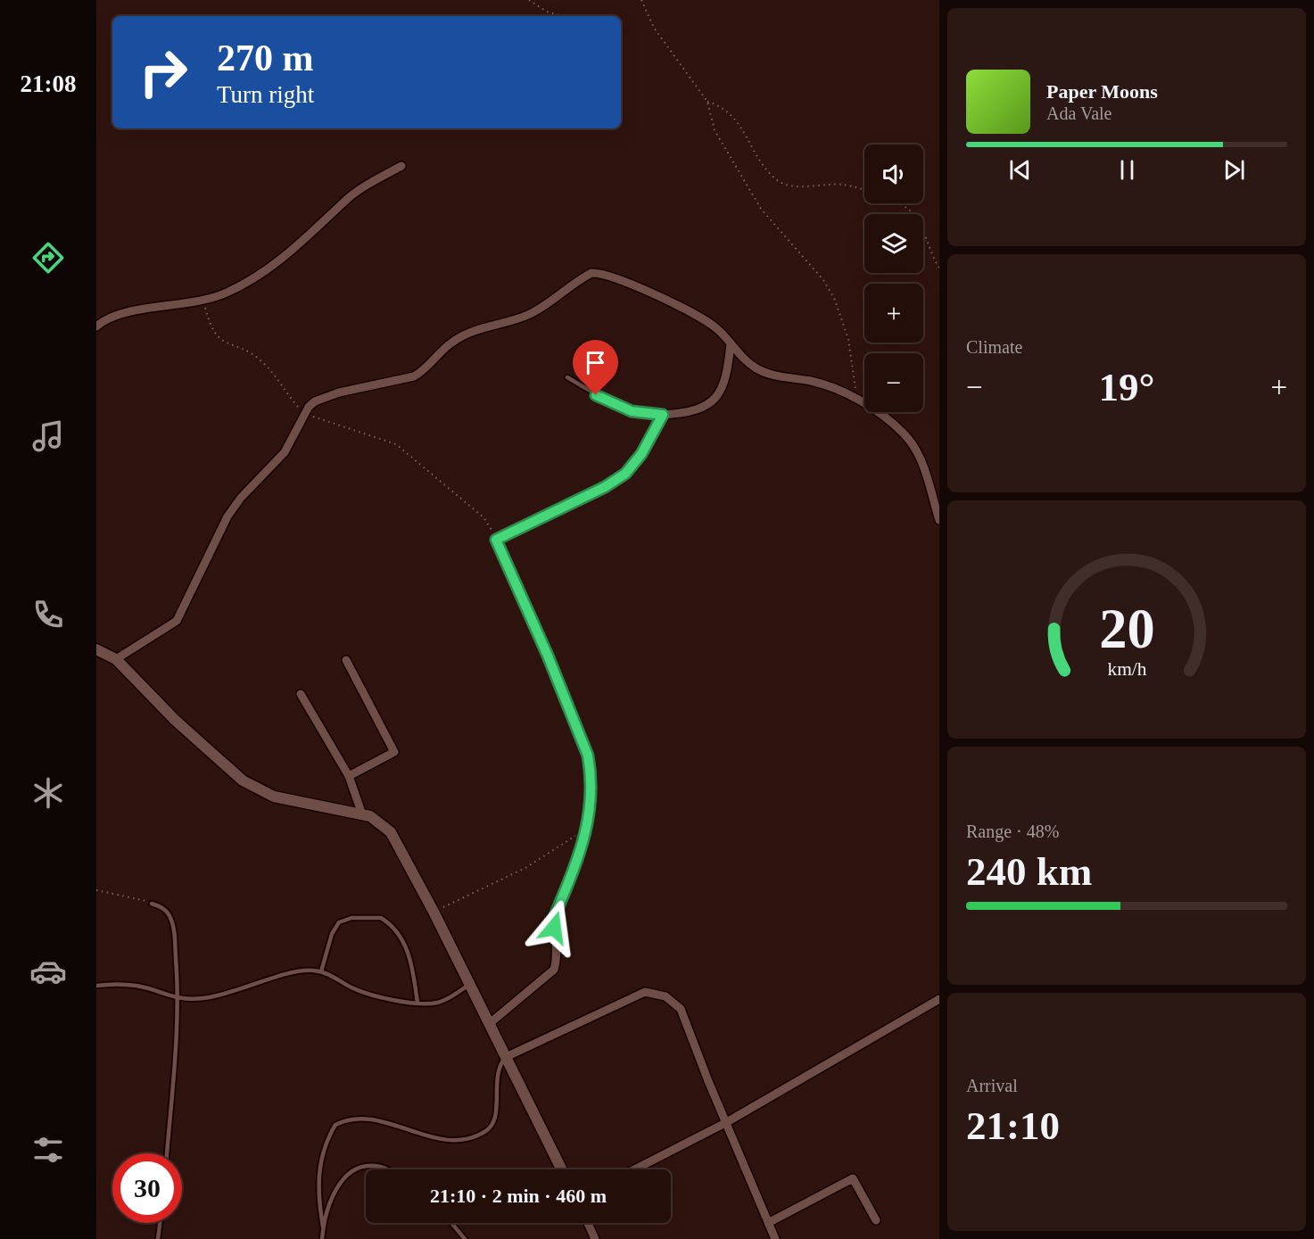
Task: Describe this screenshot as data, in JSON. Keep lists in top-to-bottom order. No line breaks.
{"page":{"tabs":"21:08","turn":["270 m","Turn right"],"song":["Paper Moons","Ada Vale"],"map_buttons":["+","−"],"tile":["Climate",["Range · 48%","240 km"],["Arrival","21:10"]],"heat":["−","19°","+"],"limit":"30","trip":"21:10 · 2 min · 460 m","gauge":["20","km/h"]}}
